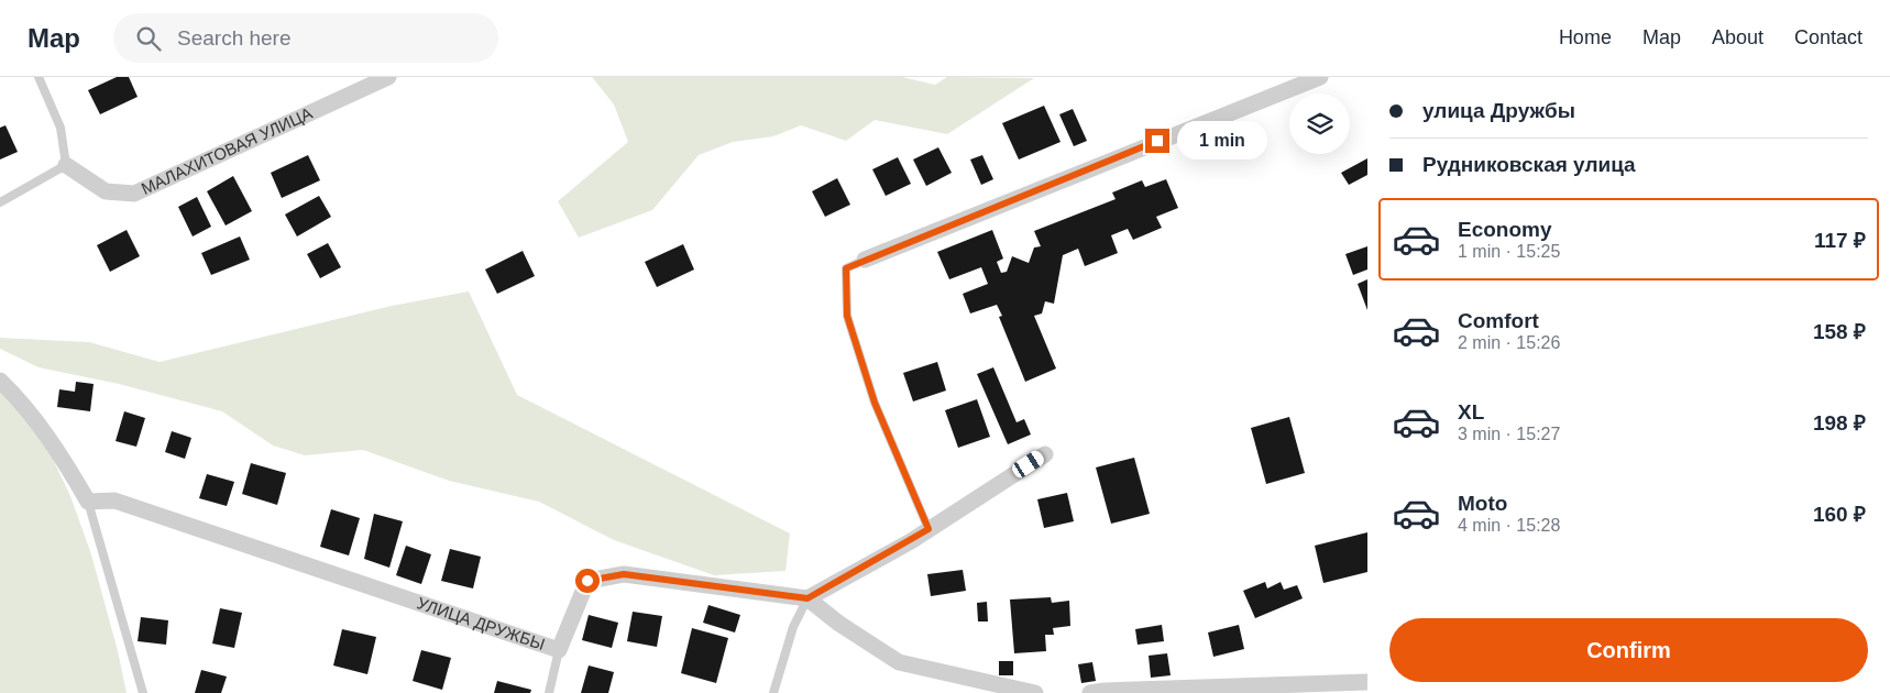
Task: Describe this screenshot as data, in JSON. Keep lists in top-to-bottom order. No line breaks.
{"streets":{"street":["МАЛАХИТОВАЯ УЛИЦА","УЛИЦА ДРУЖБЫ"]},"page":{"header":"Map","search":"Search here","nav":["Home","Map","About","Contact"],"banner":["улица Дружбы","Рудниковская улица"],"bubble":"1 min","list":[{"name":"Economy","note":"1 min · 15:25","value":"117 ₽"},{"name":"Comfort","note":"2 min · 15:26","value":"158 ₽"},{"name":"XL","note":"3 min · 15:27","value":"198 ₽"},{"name":"Moto","note":"4 min · 15:28","value":"160 ₽"}],"buttons":"Confirm"}}
